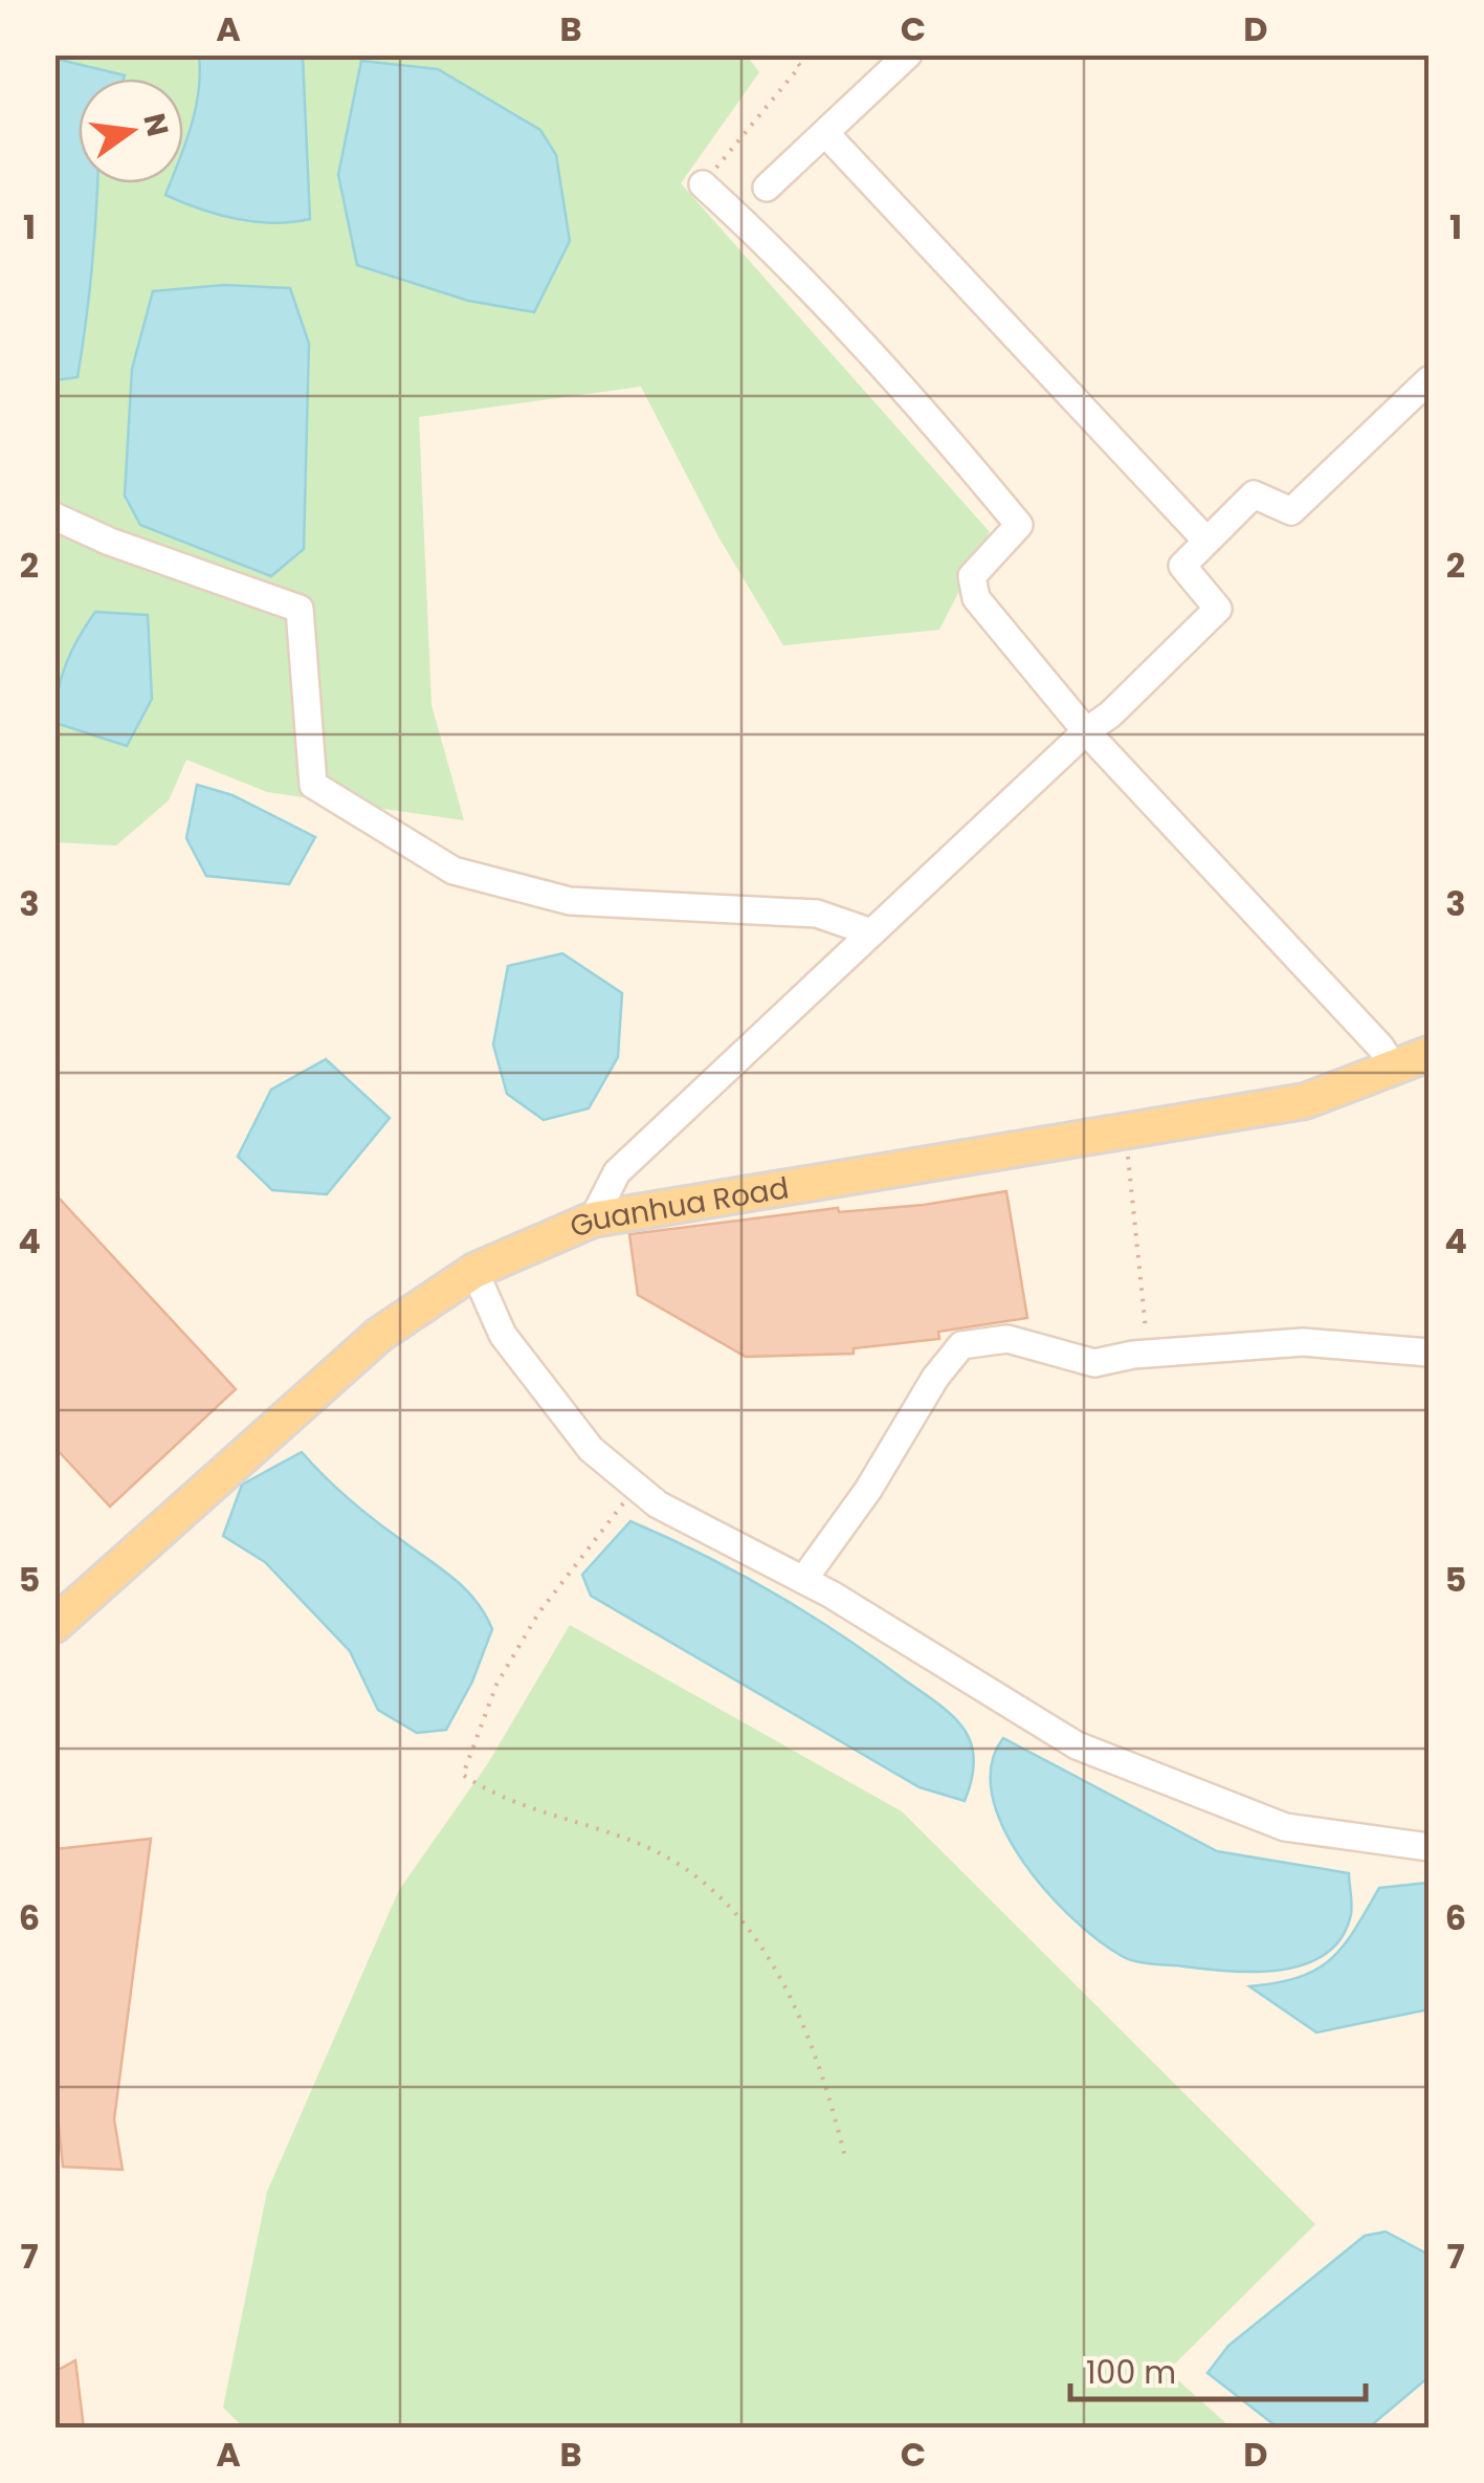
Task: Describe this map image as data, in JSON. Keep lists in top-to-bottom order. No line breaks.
{"streets":{"main road":["Guanhua Road"]},"scale_bar":"100 m","north":"right","grid":{"columns":["A","B","C","D"],"rows":["1","2","3","4","5","6","7"]}}
